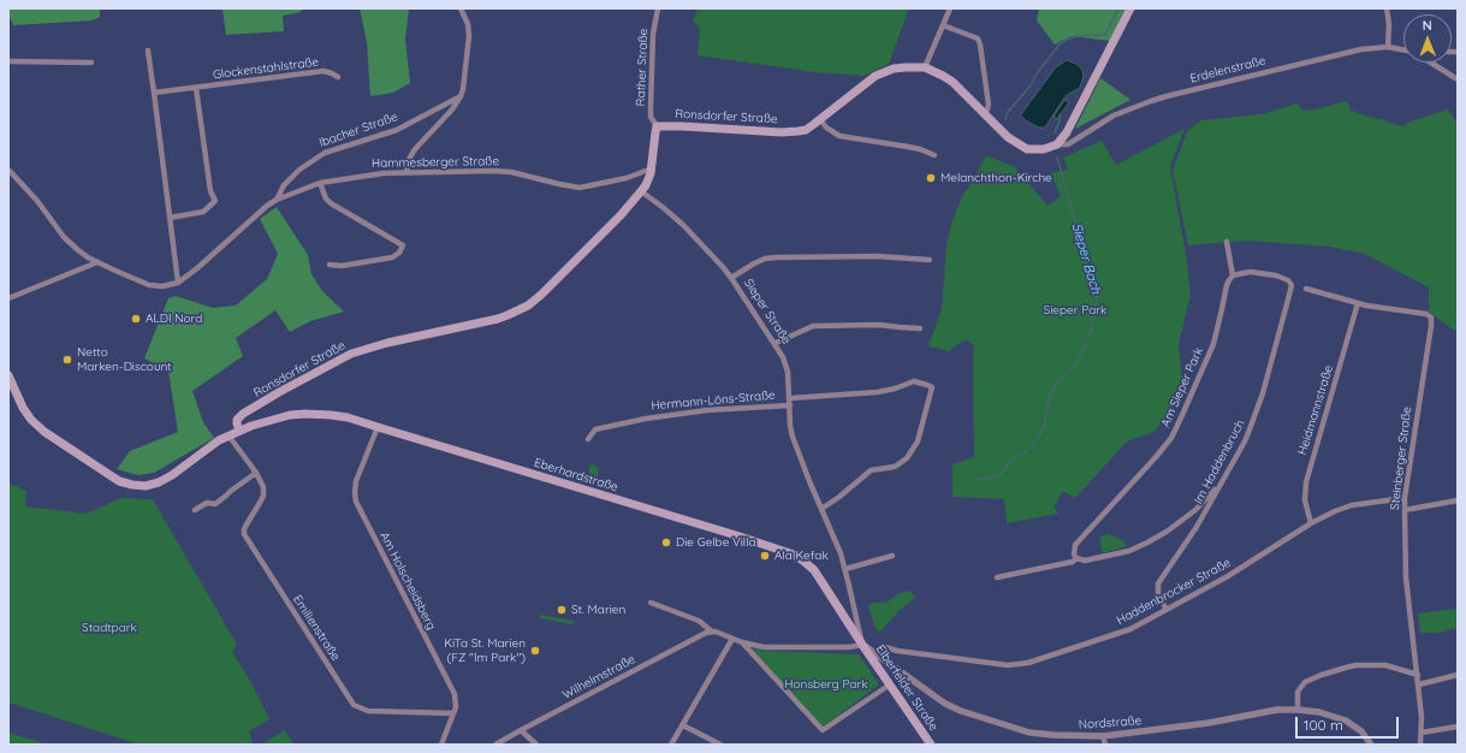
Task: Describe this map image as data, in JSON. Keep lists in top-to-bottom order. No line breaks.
{"streets":{"main road":["Ronsdorfer Straße","Eberhardstraße","Elberfelder Straße"],"street":["Rather Straße","Glockenstahlstraße","Erdelenstraße","Ibacher Straße","Hammesberger Straße","Sieper Straße","Am Sieper Park","Hermann-Löns-Straße","Heidmannstraße","Steinberger Straße","Im Haddenbruch","Am Holscheidsberg","Haddenbrocker Straße","Emilienstraße","Wilhelmstraße","Nordstraße"]},"crossings":[["Rather Straße","Ronsdorfer Straße"],["Erdelenstraße","Ronsdorfer Straße"],["Ronsdorfer Straße","Hammesberger Straße"],["Ronsdorfer Straße","Sieper Straße"],["Ronsdorfer Straße","Eberhardstraße"],["Ibacher Straße","Hammesberger Straße"],["Sieper Straße","Hermann-Löns-Straße"],["Sieper Straße","Eberhardstraße"],["Sieper Straße","Elberfelder Straße"],["Sieper Straße","Nordstraße"],["Am Sieper Park","Im Haddenbruch"],["Heidmannstraße","Steinberger Straße"],["Heidmannstraße","Haddenbrocker Straße"],["Steinberger Straße","Haddenbrocker Straße"],["Im Haddenbruch","Haddenbrocker Straße"],["Eberhardstraße","Am Holscheidsberg"],["Eberhardstraße","Emilienstraße"],["Eberhardstraße","Elberfelder Straße"],["Eberhardstraße","Nordstraße"],["Am Holscheidsberg","Emilienstraße"],["Elberfelder Straße","Nordstraße"]],"water":["Sieper Bach"],"parks":["Sieper Park","Stadtpark","Honsberg Park"],"places":["Melanchthon-Kirche","ALDI Nord","Netto Marken-Discount","Die Gelbe Villa","Ala Kefak","St. Marien","KiTa St. Marien (FZ \"Im Park\")"],"scale_bar":"100 m","north":"top"}
